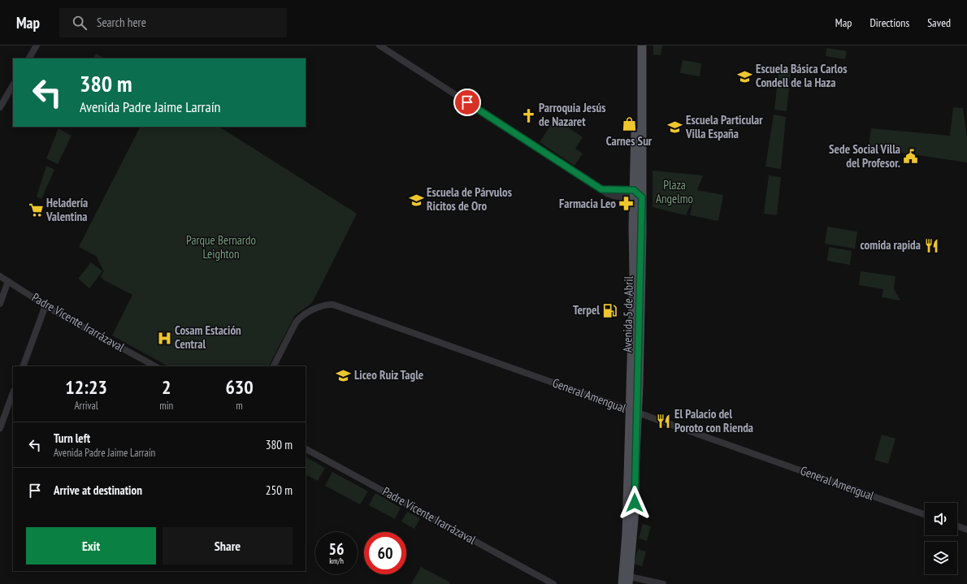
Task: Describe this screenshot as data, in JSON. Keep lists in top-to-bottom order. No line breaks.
{"streets":{"main road":["Avenida 5 de Abril"],"street":["Padre Vicente Irarrázaval","General Amengual"]},"crossings":[["Avenida 5 de Abril","General Amengual"]],"parks":["Plaza Angelmo","Parque Bernardo Leighton"],"places":{"school or university":["Escuela Básica Carlos Condell de la Haza","Escuela Particular Villa España","Escuela de Párvulos Ricitos de Oro","Liceo Ruiz Tagle"],"church":["Parroquia Jesús de Nazaret"],"shop":["Carnes Sur"],"public building":["Sede Social Villa del Profesor."],"pharmacy":["Farmacia Leo"],"supermarket":["Heladería Valentina"],"restaurant":["comida rapida","El Palacio del Poroto con Rienda"],"fuel station":["Terpel"],"hospital":["Cosam Estación Central"]},"page":{"header":"Map","search":"Search here","nav":["Map","Directions","Saved"],"turn":["380 m","Avenida Padre Jaime Larraín"],"eta":["12:23","Arrival","2","min","630","m"],"list":[{"name":"Turn left","note":"Avenida Padre Jaime Larraín","value":"380 m"},{"name":"Arrive at destination","value":"250 m"}],"buttons":["Exit","Share"],"speed":"56 km/h","limit":"60"}}
